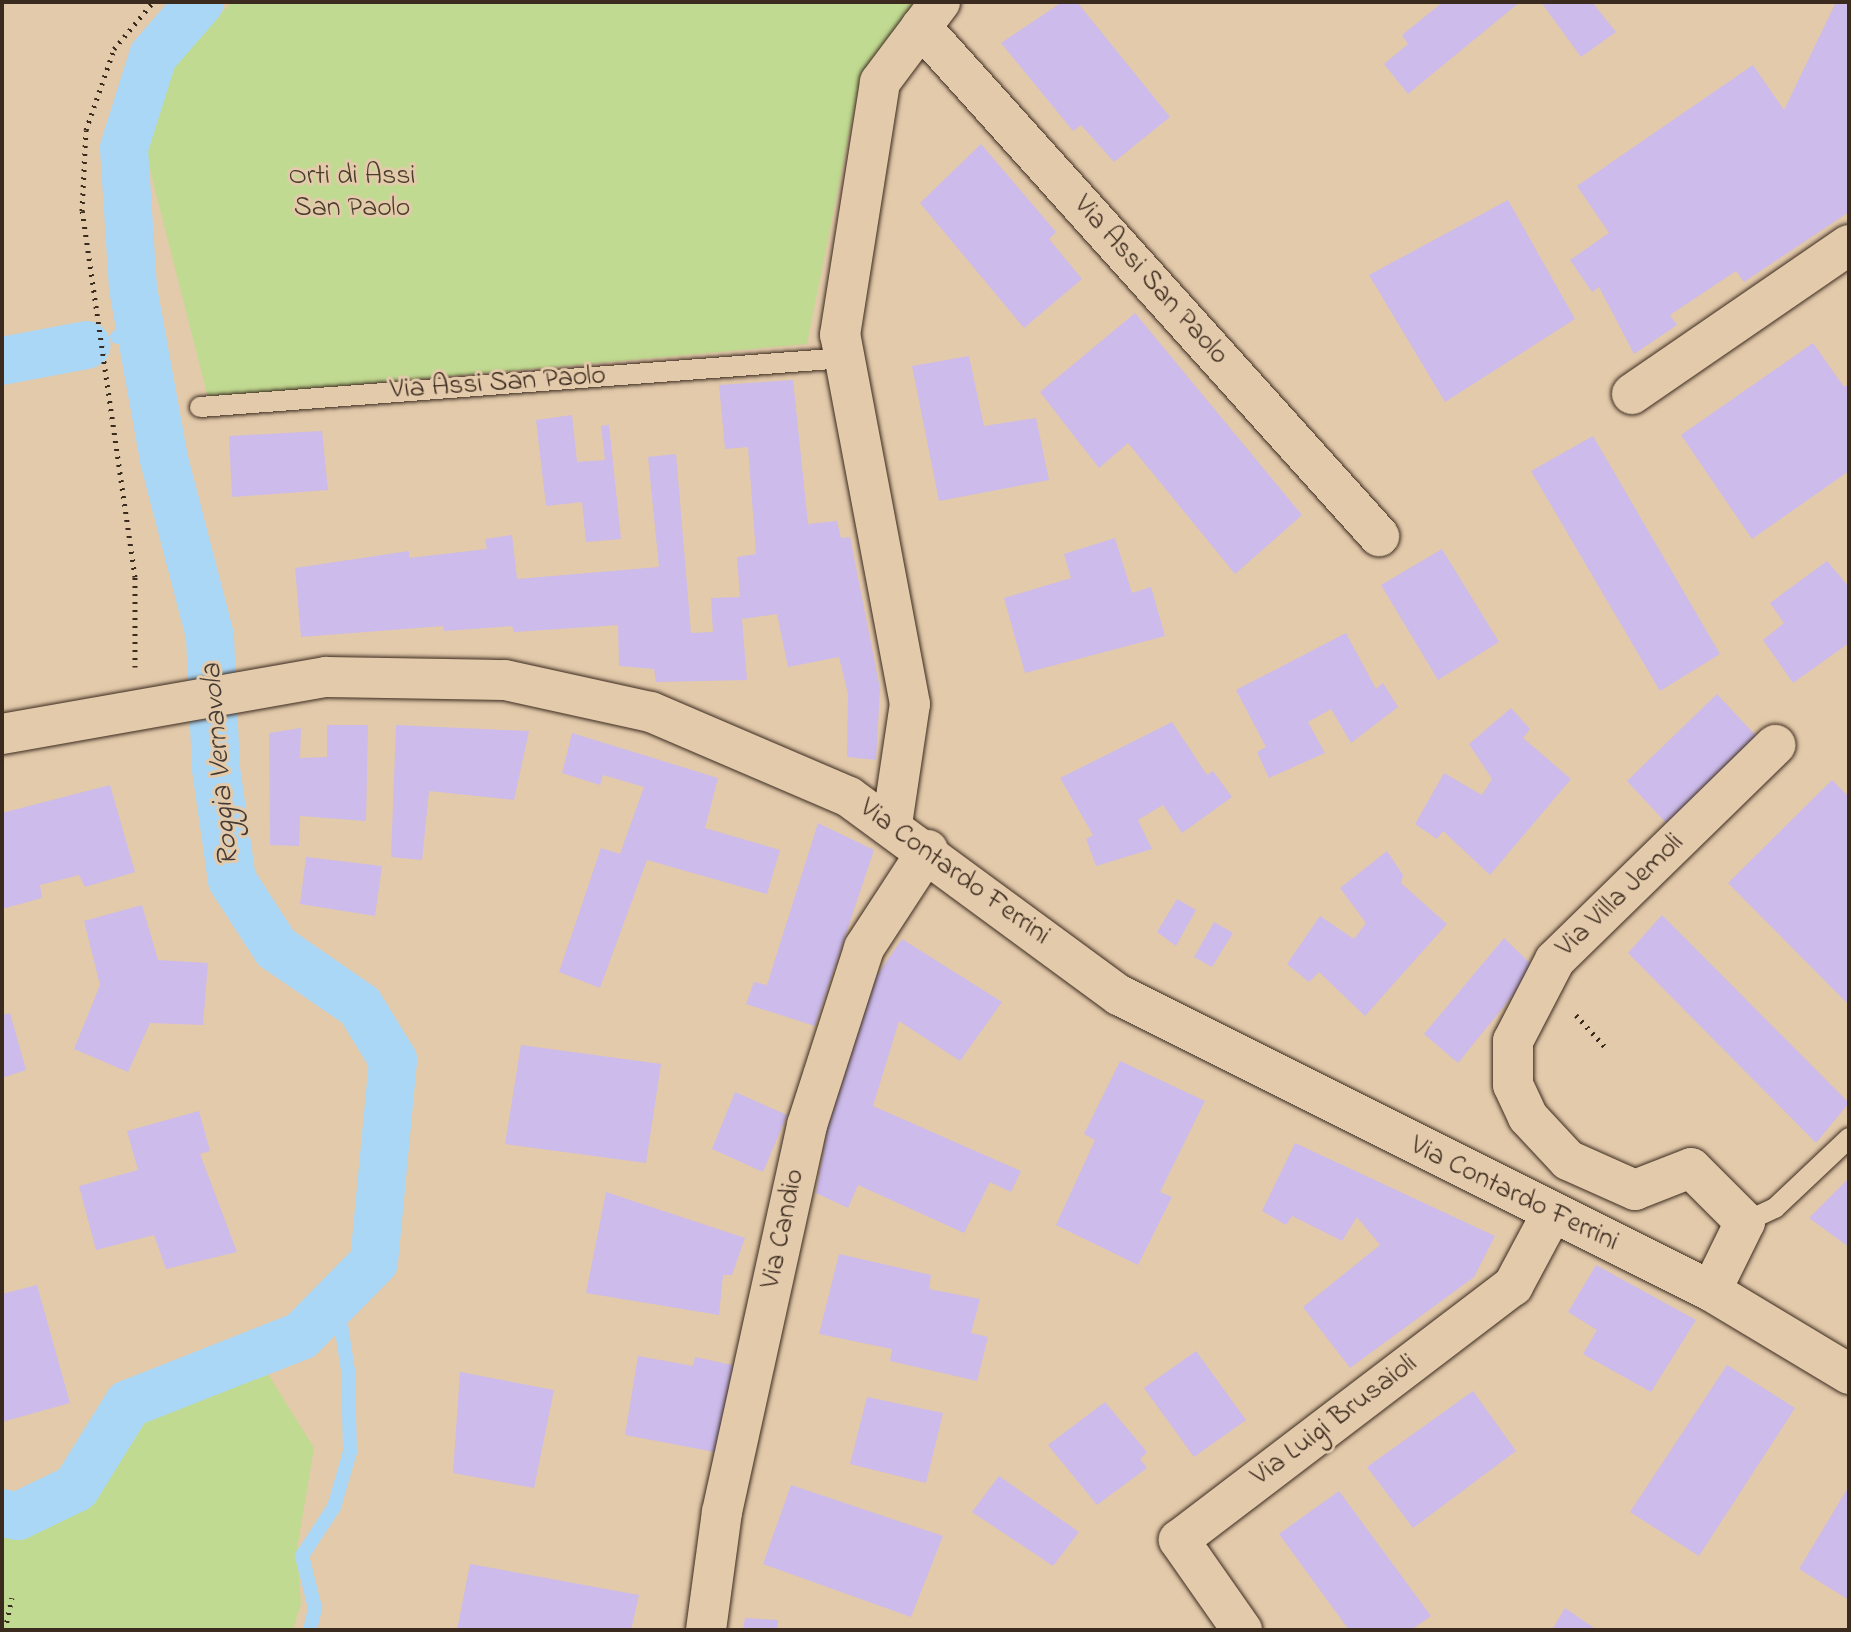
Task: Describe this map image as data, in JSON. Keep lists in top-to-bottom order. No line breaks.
{"streets":{"street":["Via Assi San Paolo","Via Contardo Ferrini","Via Villa Jemoli","Via Candio","Via Luigi Brusaioli"]},"crossings":[["Via Assi San Paolo","Via Contardo Ferrini"],["Via Contardo Ferrini","Via Candio"],["Via Contardo Ferrini","Via Luigi Brusaioli"]],"water":["Roggia Vernavola"],"parks":["Orti di Assi San Paolo"]}
